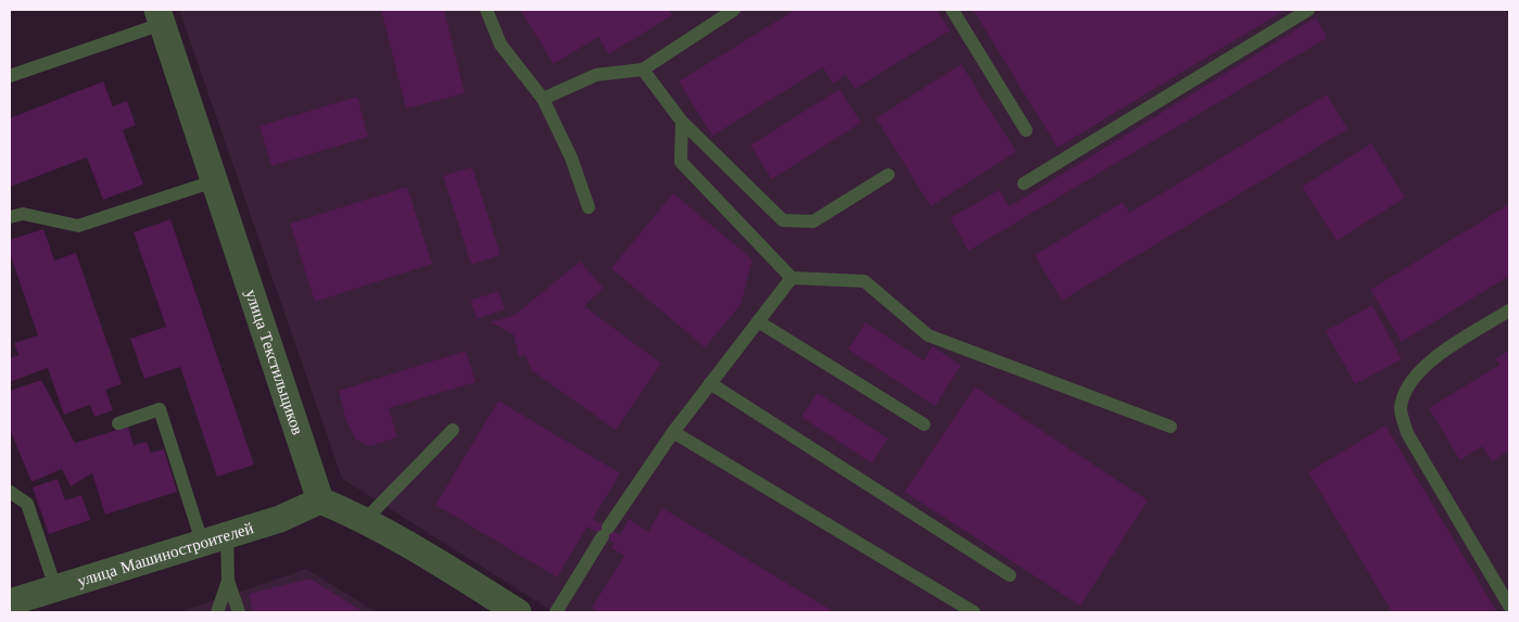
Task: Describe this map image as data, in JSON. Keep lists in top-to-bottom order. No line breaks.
{"streets":{"street":["улица Текстильщиков","улица Машиностроителей"]},"crossings":[["улица Текстильщиков","улица Машиностроителей"]]}
